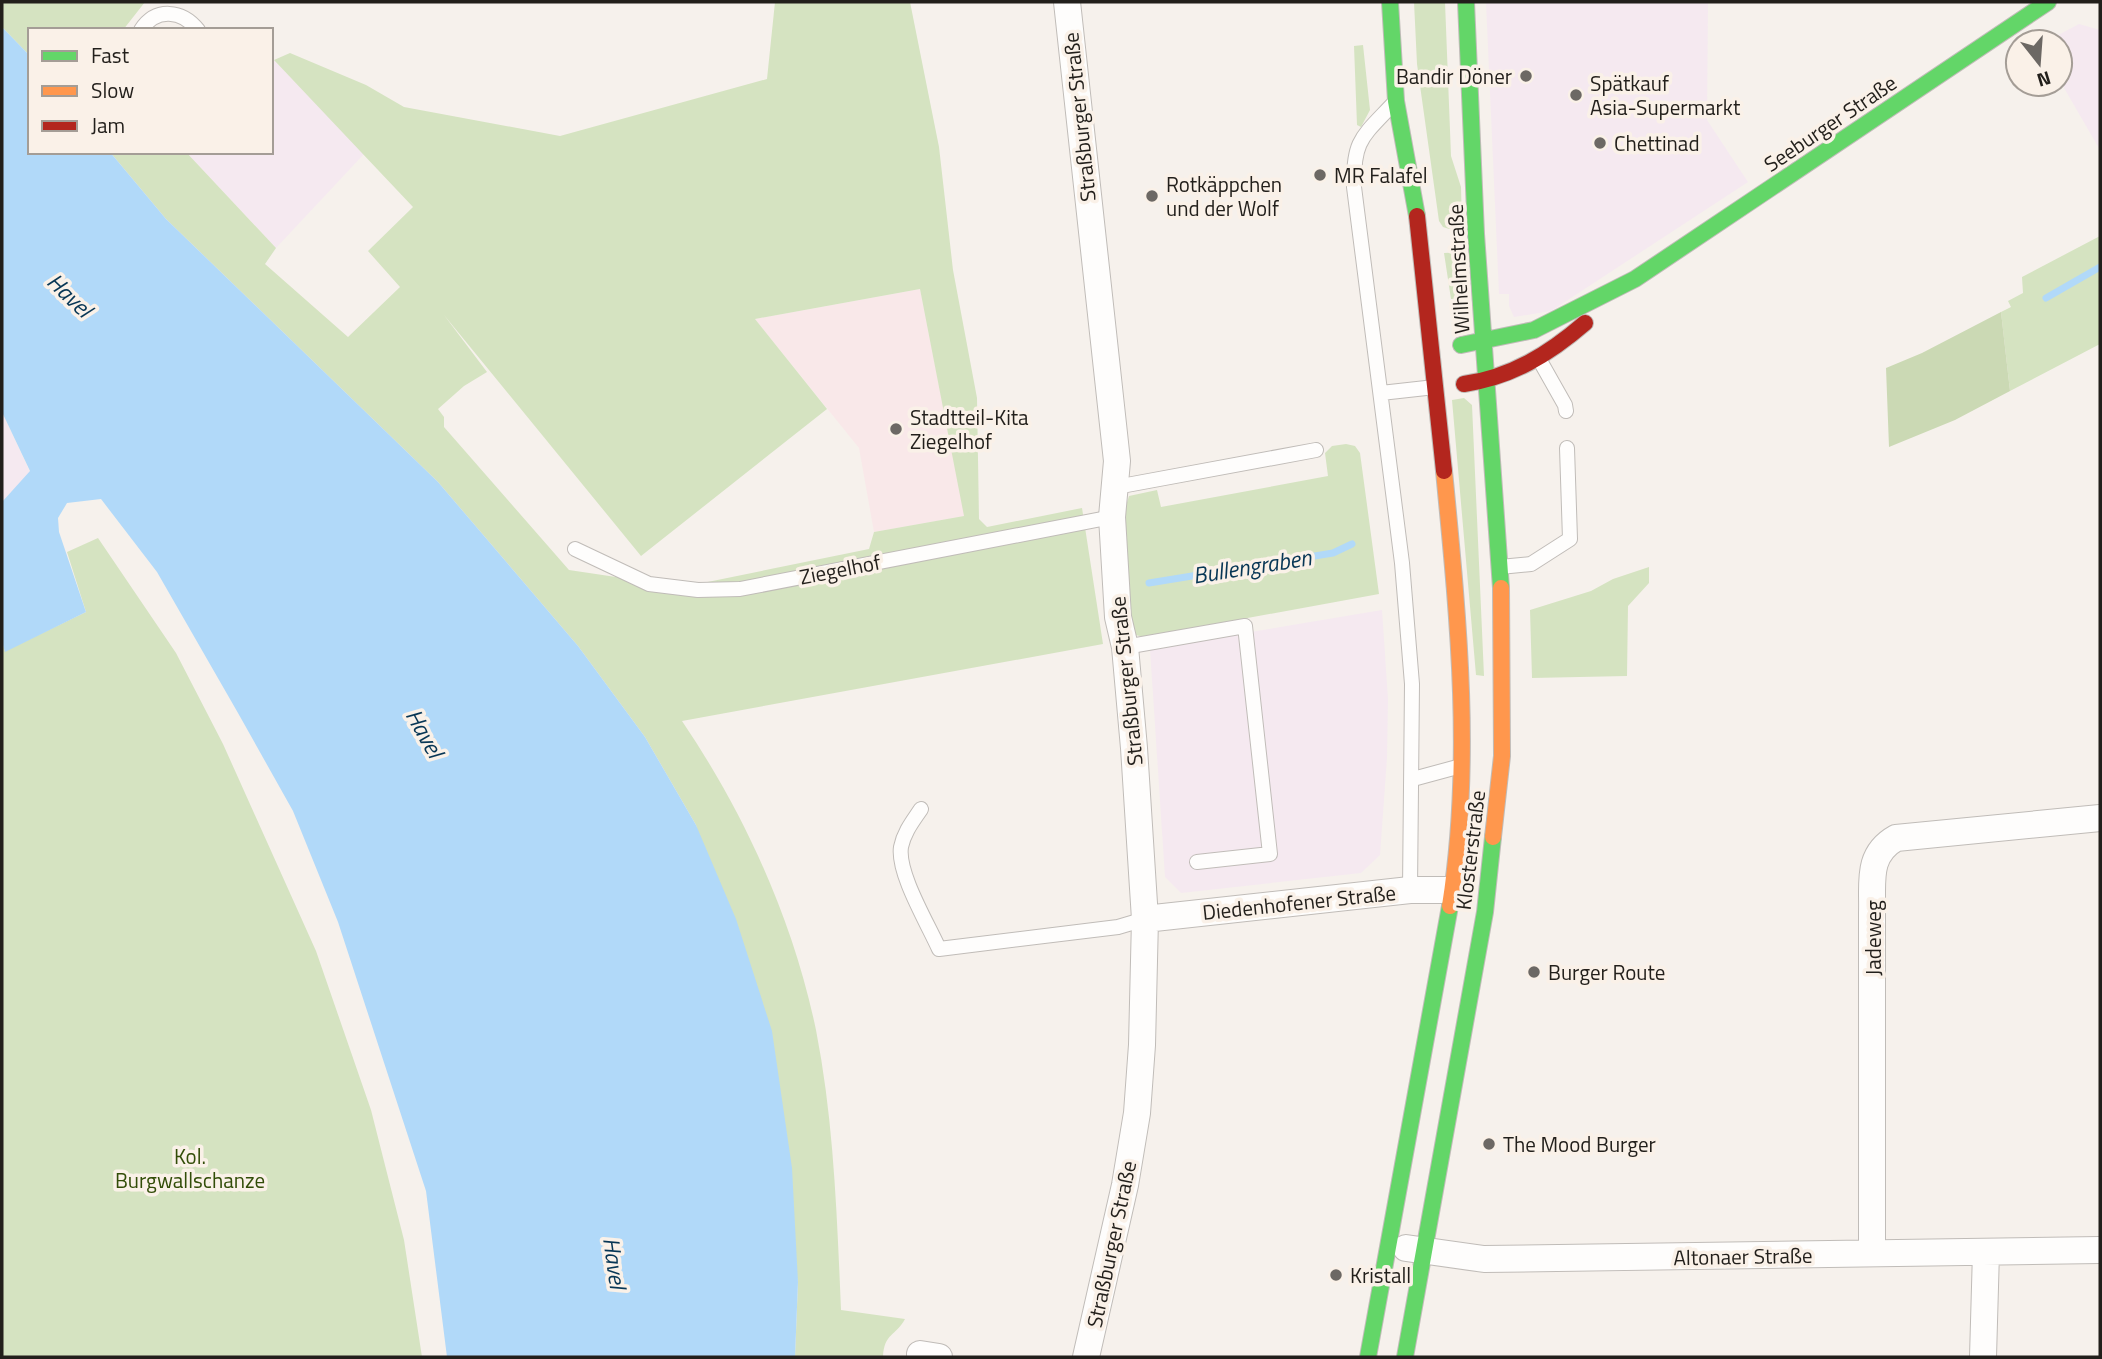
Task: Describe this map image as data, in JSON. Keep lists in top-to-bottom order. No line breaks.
{"streets":{"main road":["Seeburger Straße","Wilhelmstraße","Klosterstraße"],"street":["Straßburger Straße","Diedenhofener Straße","Jadeweg","Altonaer Straße"],"lane":["Ziegelhof"]},"crossings":[["Straßburger Straße","Ziegelhof"],["Straßburger Straße","Diedenhofener Straße"],["Seeburger Straße","Wilhelmstraße"],["Seeburger Straße","Klosterstraße"],["Wilhelmstraße","Klosterstraße"],["Klosterstraße","Diedenhofener Straße"],["Klosterstraße","Altonaer Straße"],["Jadeweg","Altonaer Straße"]],"water":["Havel","Bullengraben"],"parks":["Kol. Burgwallschanze"],"places":["Bandir Döner","Spätkauf Asia-Supermarkt","Chettinad","MR Falafel","Rotkäppchen und der Wolf","Stadtteil-Kita Ziegelhof","Burger Route","The Mood Burger","Kristall"],"legend":["Fast","Slow","Jam"],"north":"bottom"}
